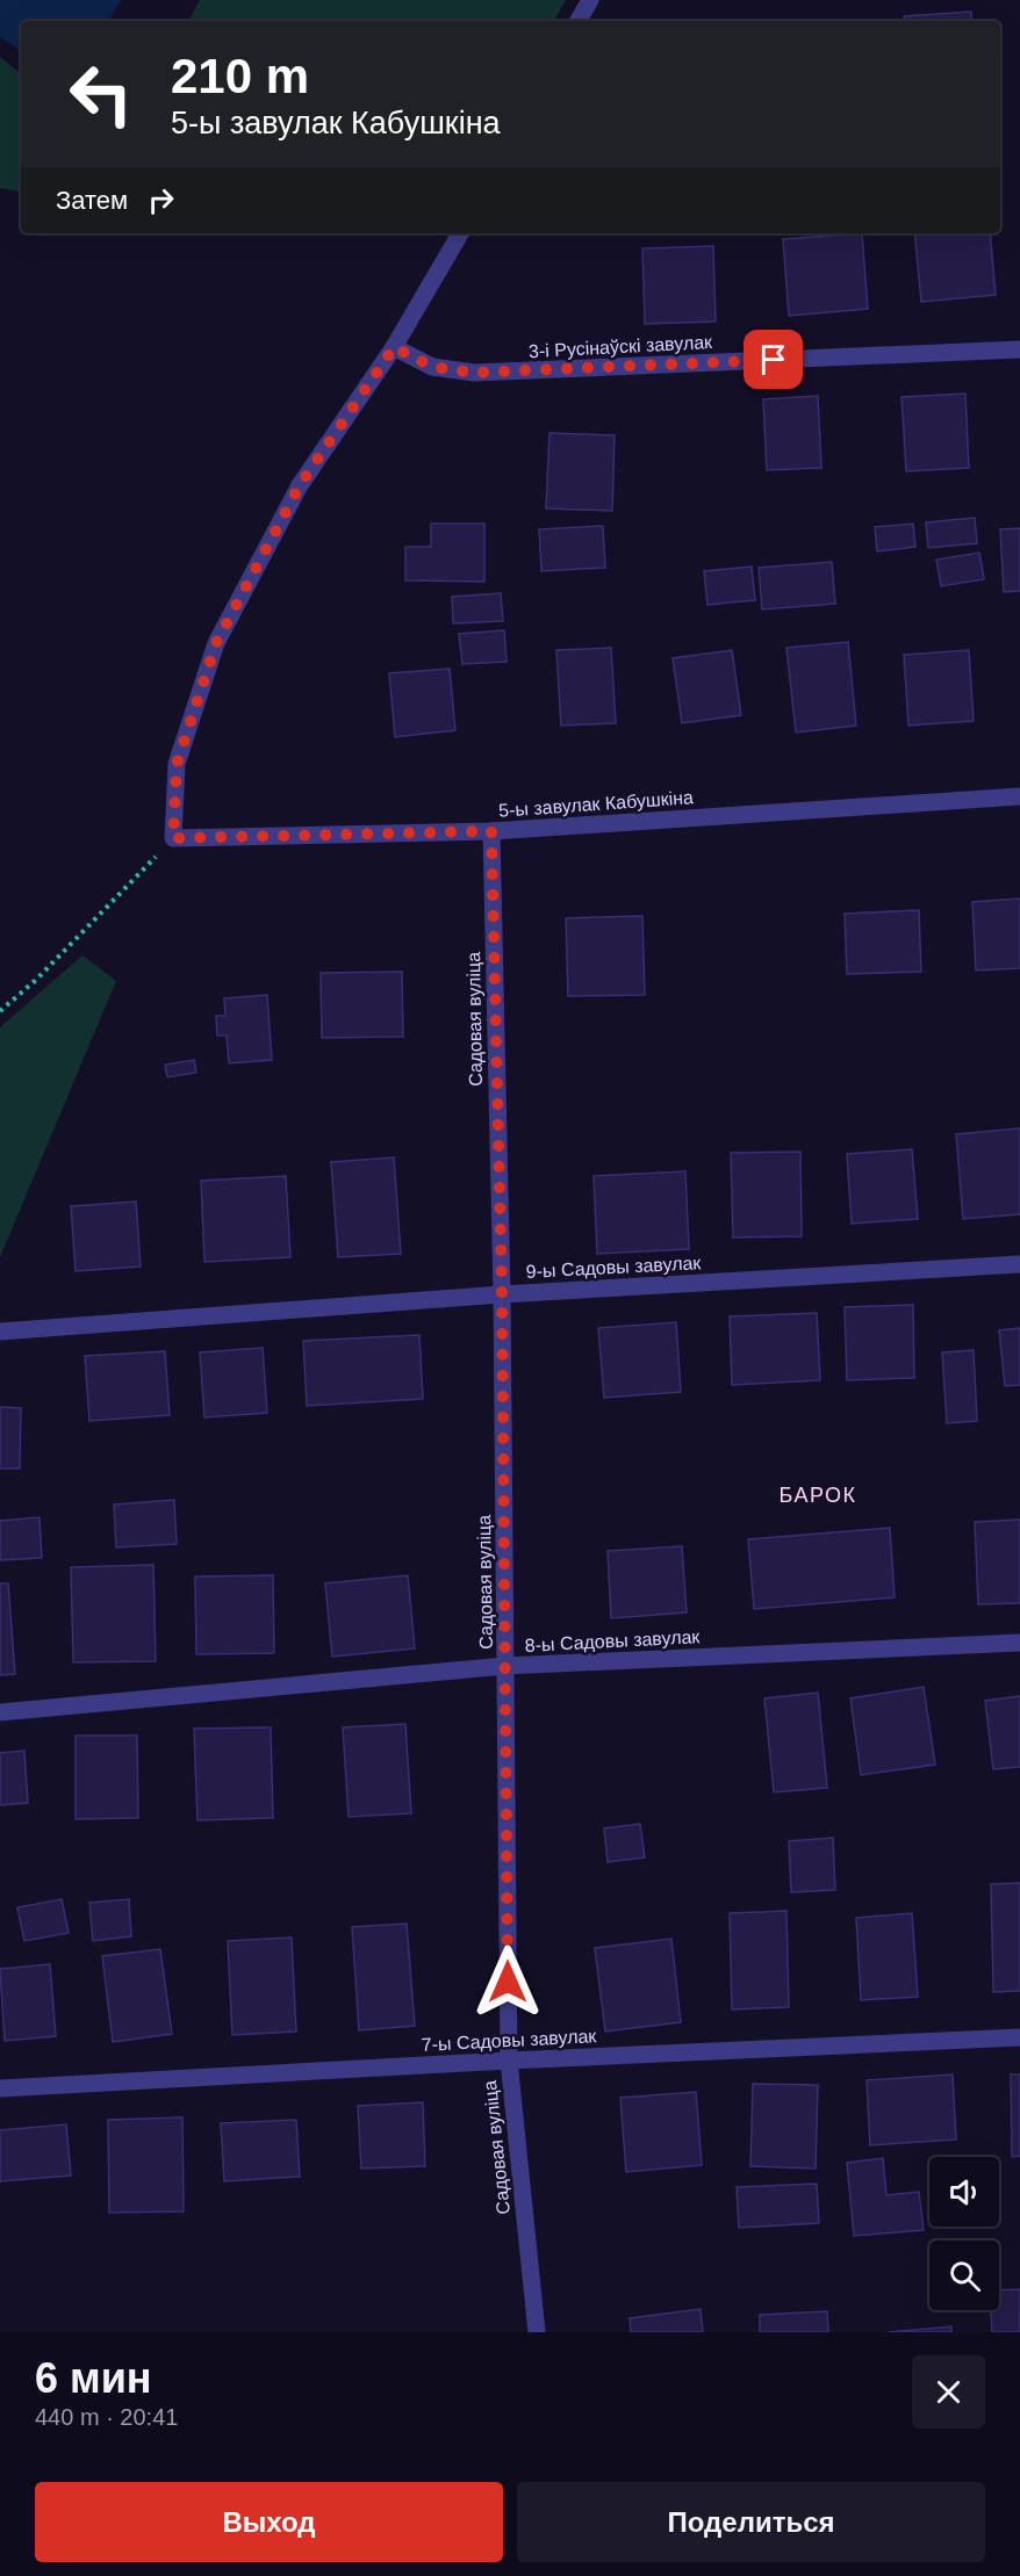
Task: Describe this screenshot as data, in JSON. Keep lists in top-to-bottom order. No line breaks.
{"streets":{"street":["3-і Русінаўскі завулак","5-ы завулак Кабушкіна","Садовая вуліца","9-ы Садовы завулак","8-ы Садовы завулак","7-ы Садовы завулак"]},"crossings":[["5-ы завулак Кабушкіна","Садовая вуліца"],["Садовая вуліца","9-ы Садовы завулак"],["Садовая вуліца","8-ы Садовы завулак"],["Садовая вуліца","7-ы Садовы завулак"]],"districts":["БАРОК"],"page":{"turn":["210 m","5-ы завулак Кабушкіна"],"then":"Затем","heading":["6 мин","440 m · 20:41"],"buttons":["Выход","Поделиться"]}}
